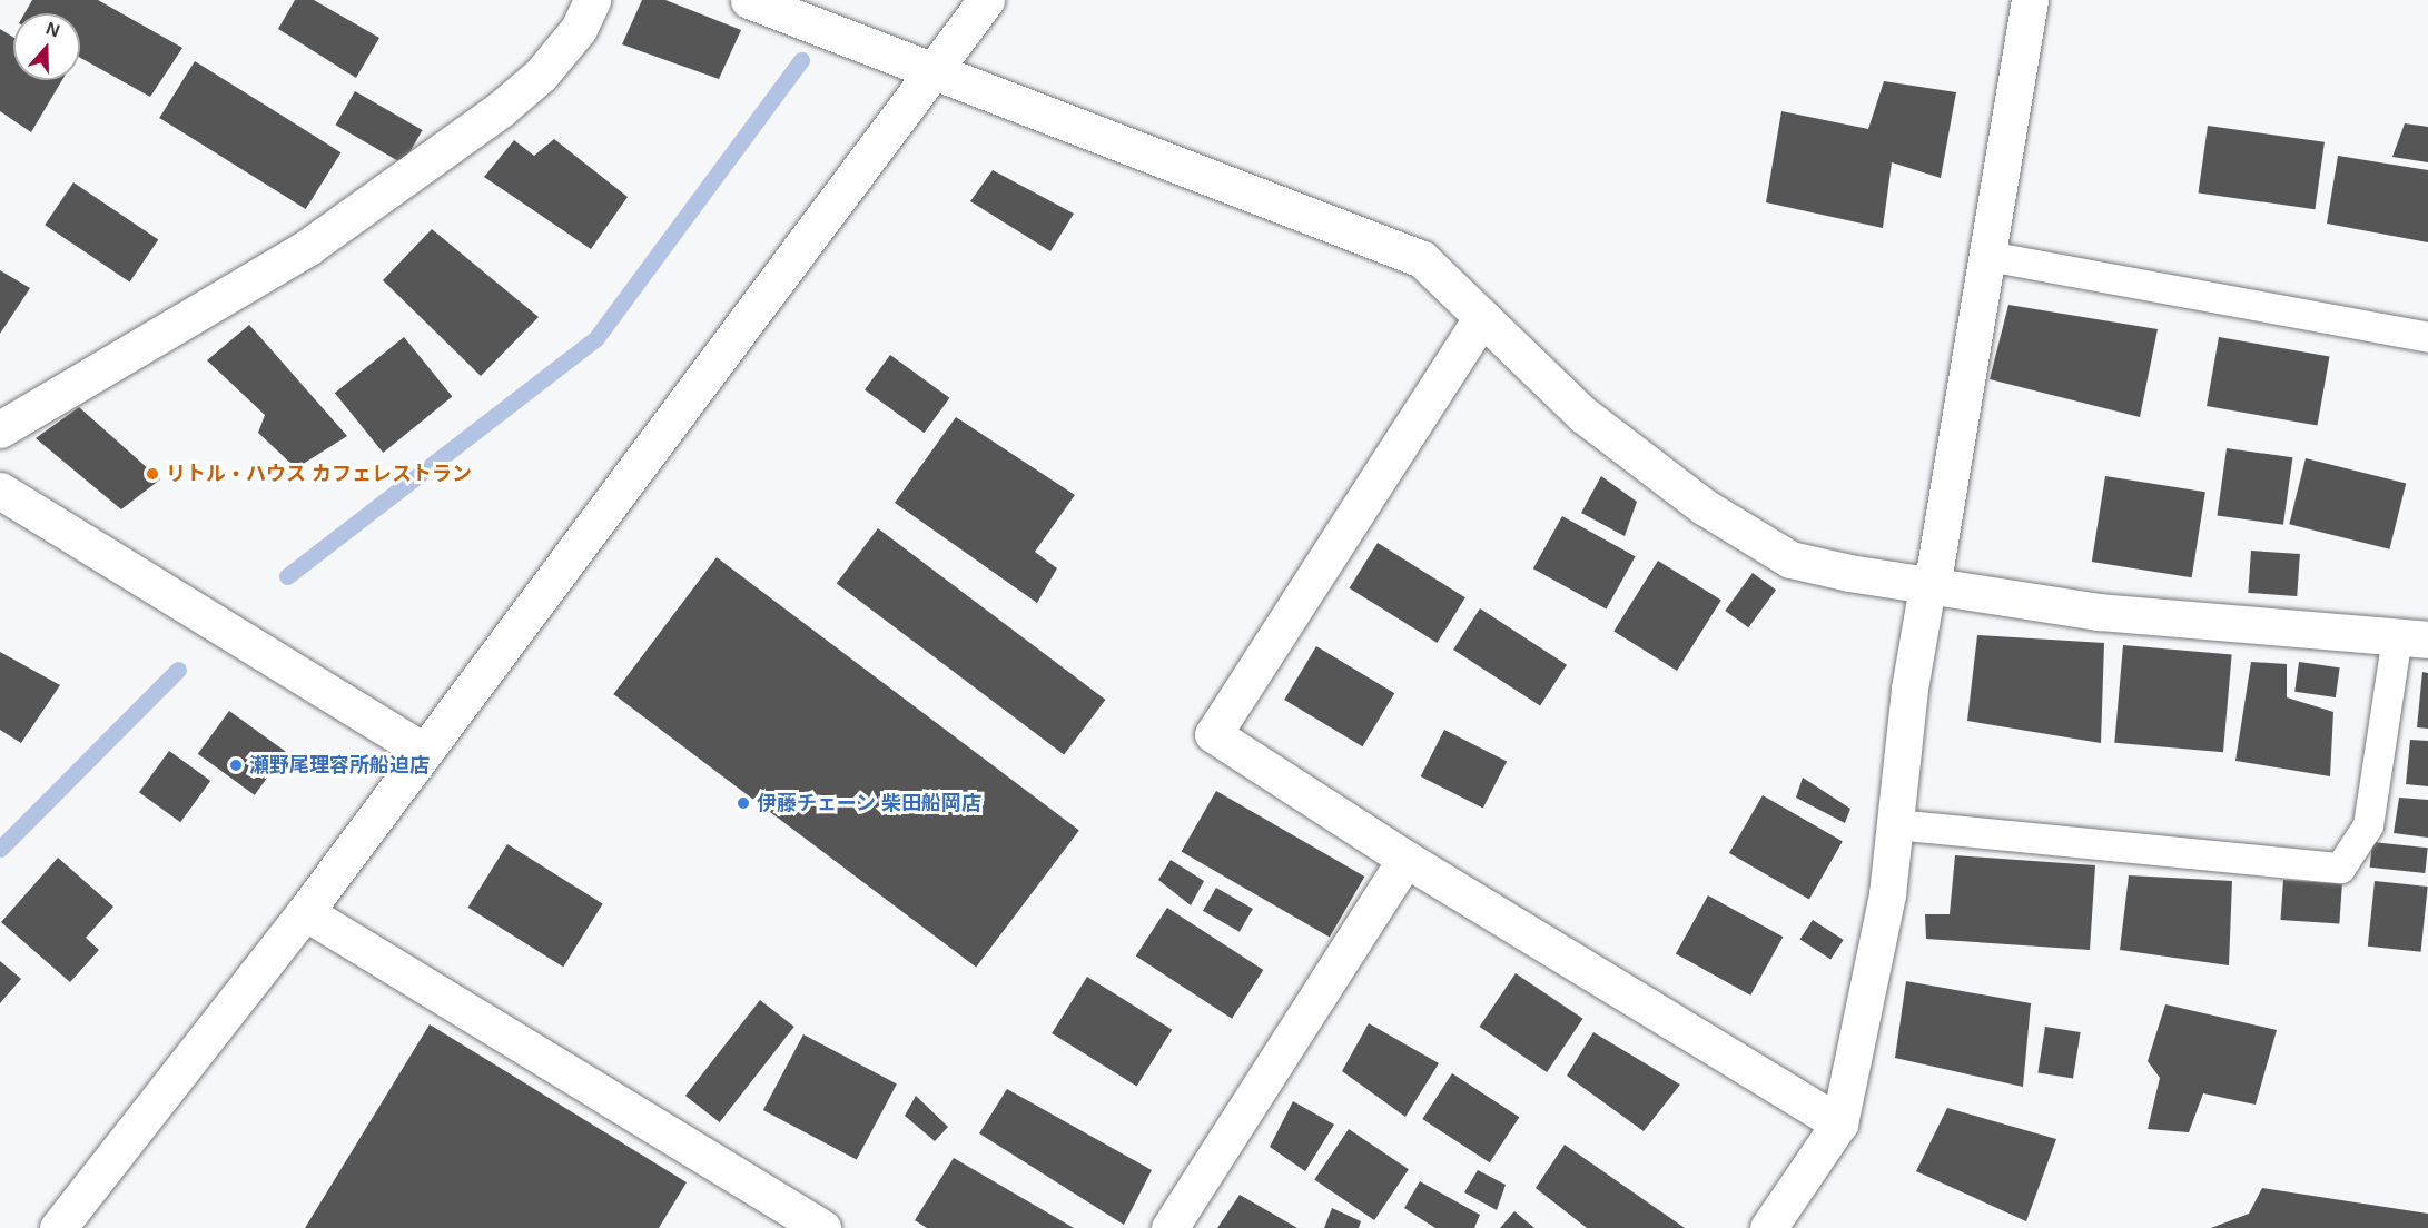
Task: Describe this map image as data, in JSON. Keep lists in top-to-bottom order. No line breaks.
{"places":["リトル・ハウス カフェレストラン","瀬野尾理容所船迫店","伊藤チェーン 柴田船岡店"],"north":"top"}
